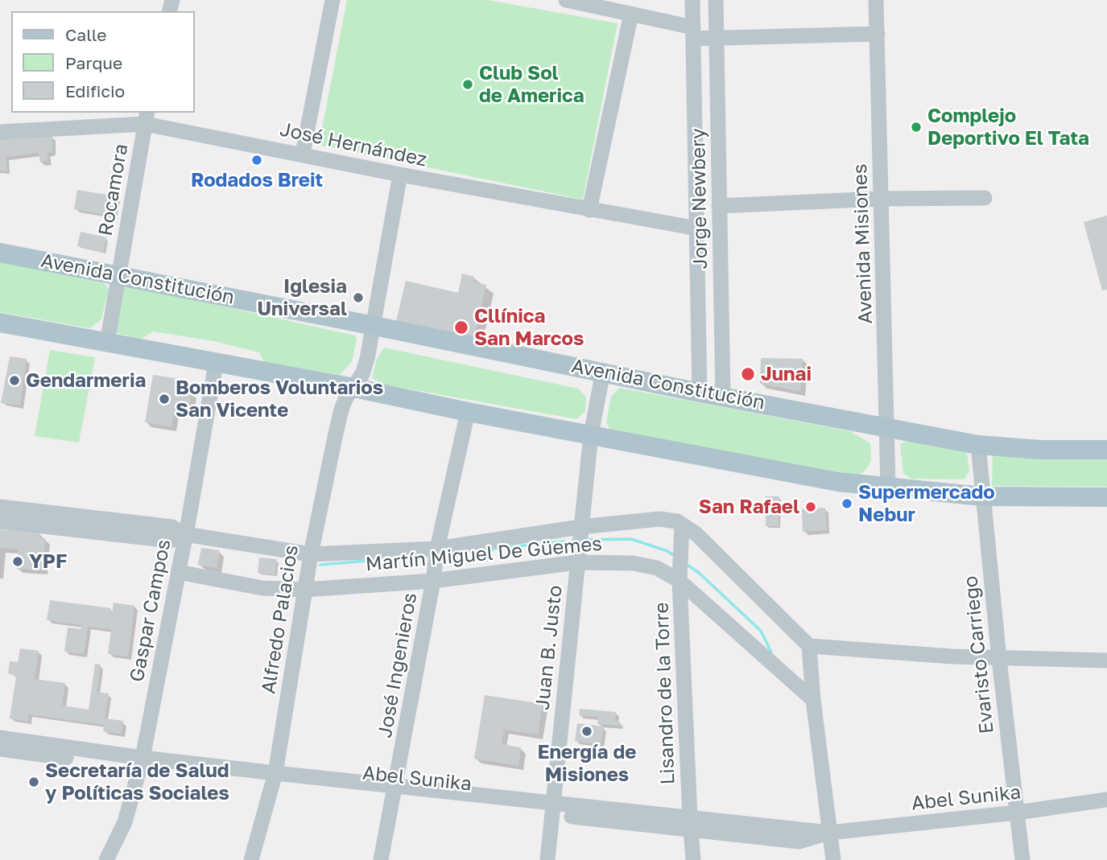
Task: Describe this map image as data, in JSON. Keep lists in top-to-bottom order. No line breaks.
{"streets":{"main road":["Avenida Constitución"],"street":["José Hernández","Rocamora","Jorge Newbery","Avenida Misiones","Martín Miguel De Güemes","Gaspar Campos","Alfredo Palacios","Juan B. Justo","Evaristo Carriego","José Ingenieros","Lisandro de la Torre","Abel Sunika"]},"crossings":[["José Hernández","Rocamora"],["José Hernández","Jorge Newbery"],["José Hernández","Alfredo Palacios"],["Rocamora","Avenida Constitución"],["Jorge Newbery","Avenida Constitución"],["Avenida Misiones","Avenida Constitución"],["Avenida Constitución","Alfredo Palacios"],["Avenida Constitución","Juan B. Justo"],["Avenida Constitución","Evaristo Carriego"],["Martín Miguel De Güemes","Gaspar Campos"],["Martín Miguel De Güemes","Alfredo Palacios"],["Martín Miguel De Güemes","Juan B. Justo"],["Martín Miguel De Güemes","José Ingenieros"],["Martín Miguel De Güemes","Lisandro de la Torre"],["Gaspar Campos","Abel Sunika"],["Alfredo Palacios","Abel Sunika"],["Juan B. Justo","Abel Sunika"],["Evaristo Carriego","Abel Sunika"],["José Ingenieros","Abel Sunika"],["Lisandro de la Torre","Abel Sunika"]],"places":["Club Sol de America","Complejo Deportivo El Tata","Rodados Breit","Iglesia Universal","Cllínica San Marcos","Junai","Gendarmeria","Bomberos Voluntarios San Vicente","Supermercado Nebur","San Rafael","YPF","Energía de Misiones","Secretaría de Salud y Políticas Sociales"],"legend":["Calle","Parque","Edificio"]}
